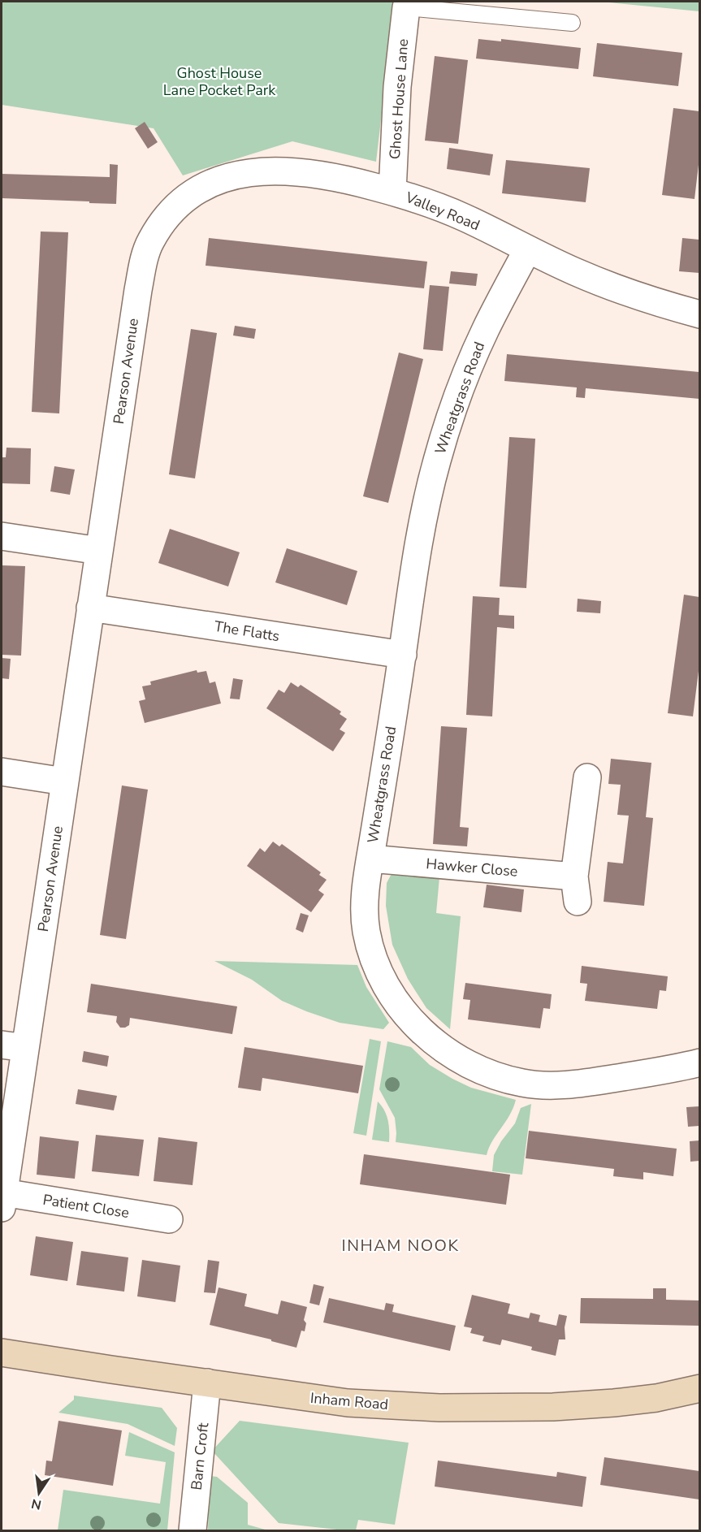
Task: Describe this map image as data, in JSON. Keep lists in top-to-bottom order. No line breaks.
{"streets":{"street":["Ghost House Lane","Valley Road","Pearson Avenue","Wheatgrass Road","The Flatts","Hawker Close","Patient Close","Inham Road","Barn Croft"]},"crossings":[["Ghost House Lane","Valley Road"],["Valley Road","Pearson Avenue"],["Valley Road","Wheatgrass Road"],["Pearson Avenue","The Flatts"],["Pearson Avenue","Patient Close"],["Wheatgrass Road","The Flatts"],["Wheatgrass Road","Hawker Close"],["Inham Road","Barn Croft"]],"districts":["INHAM NOOK"],"parks":["Ghost House Lane Pocket Park"],"north":"bottom"}
